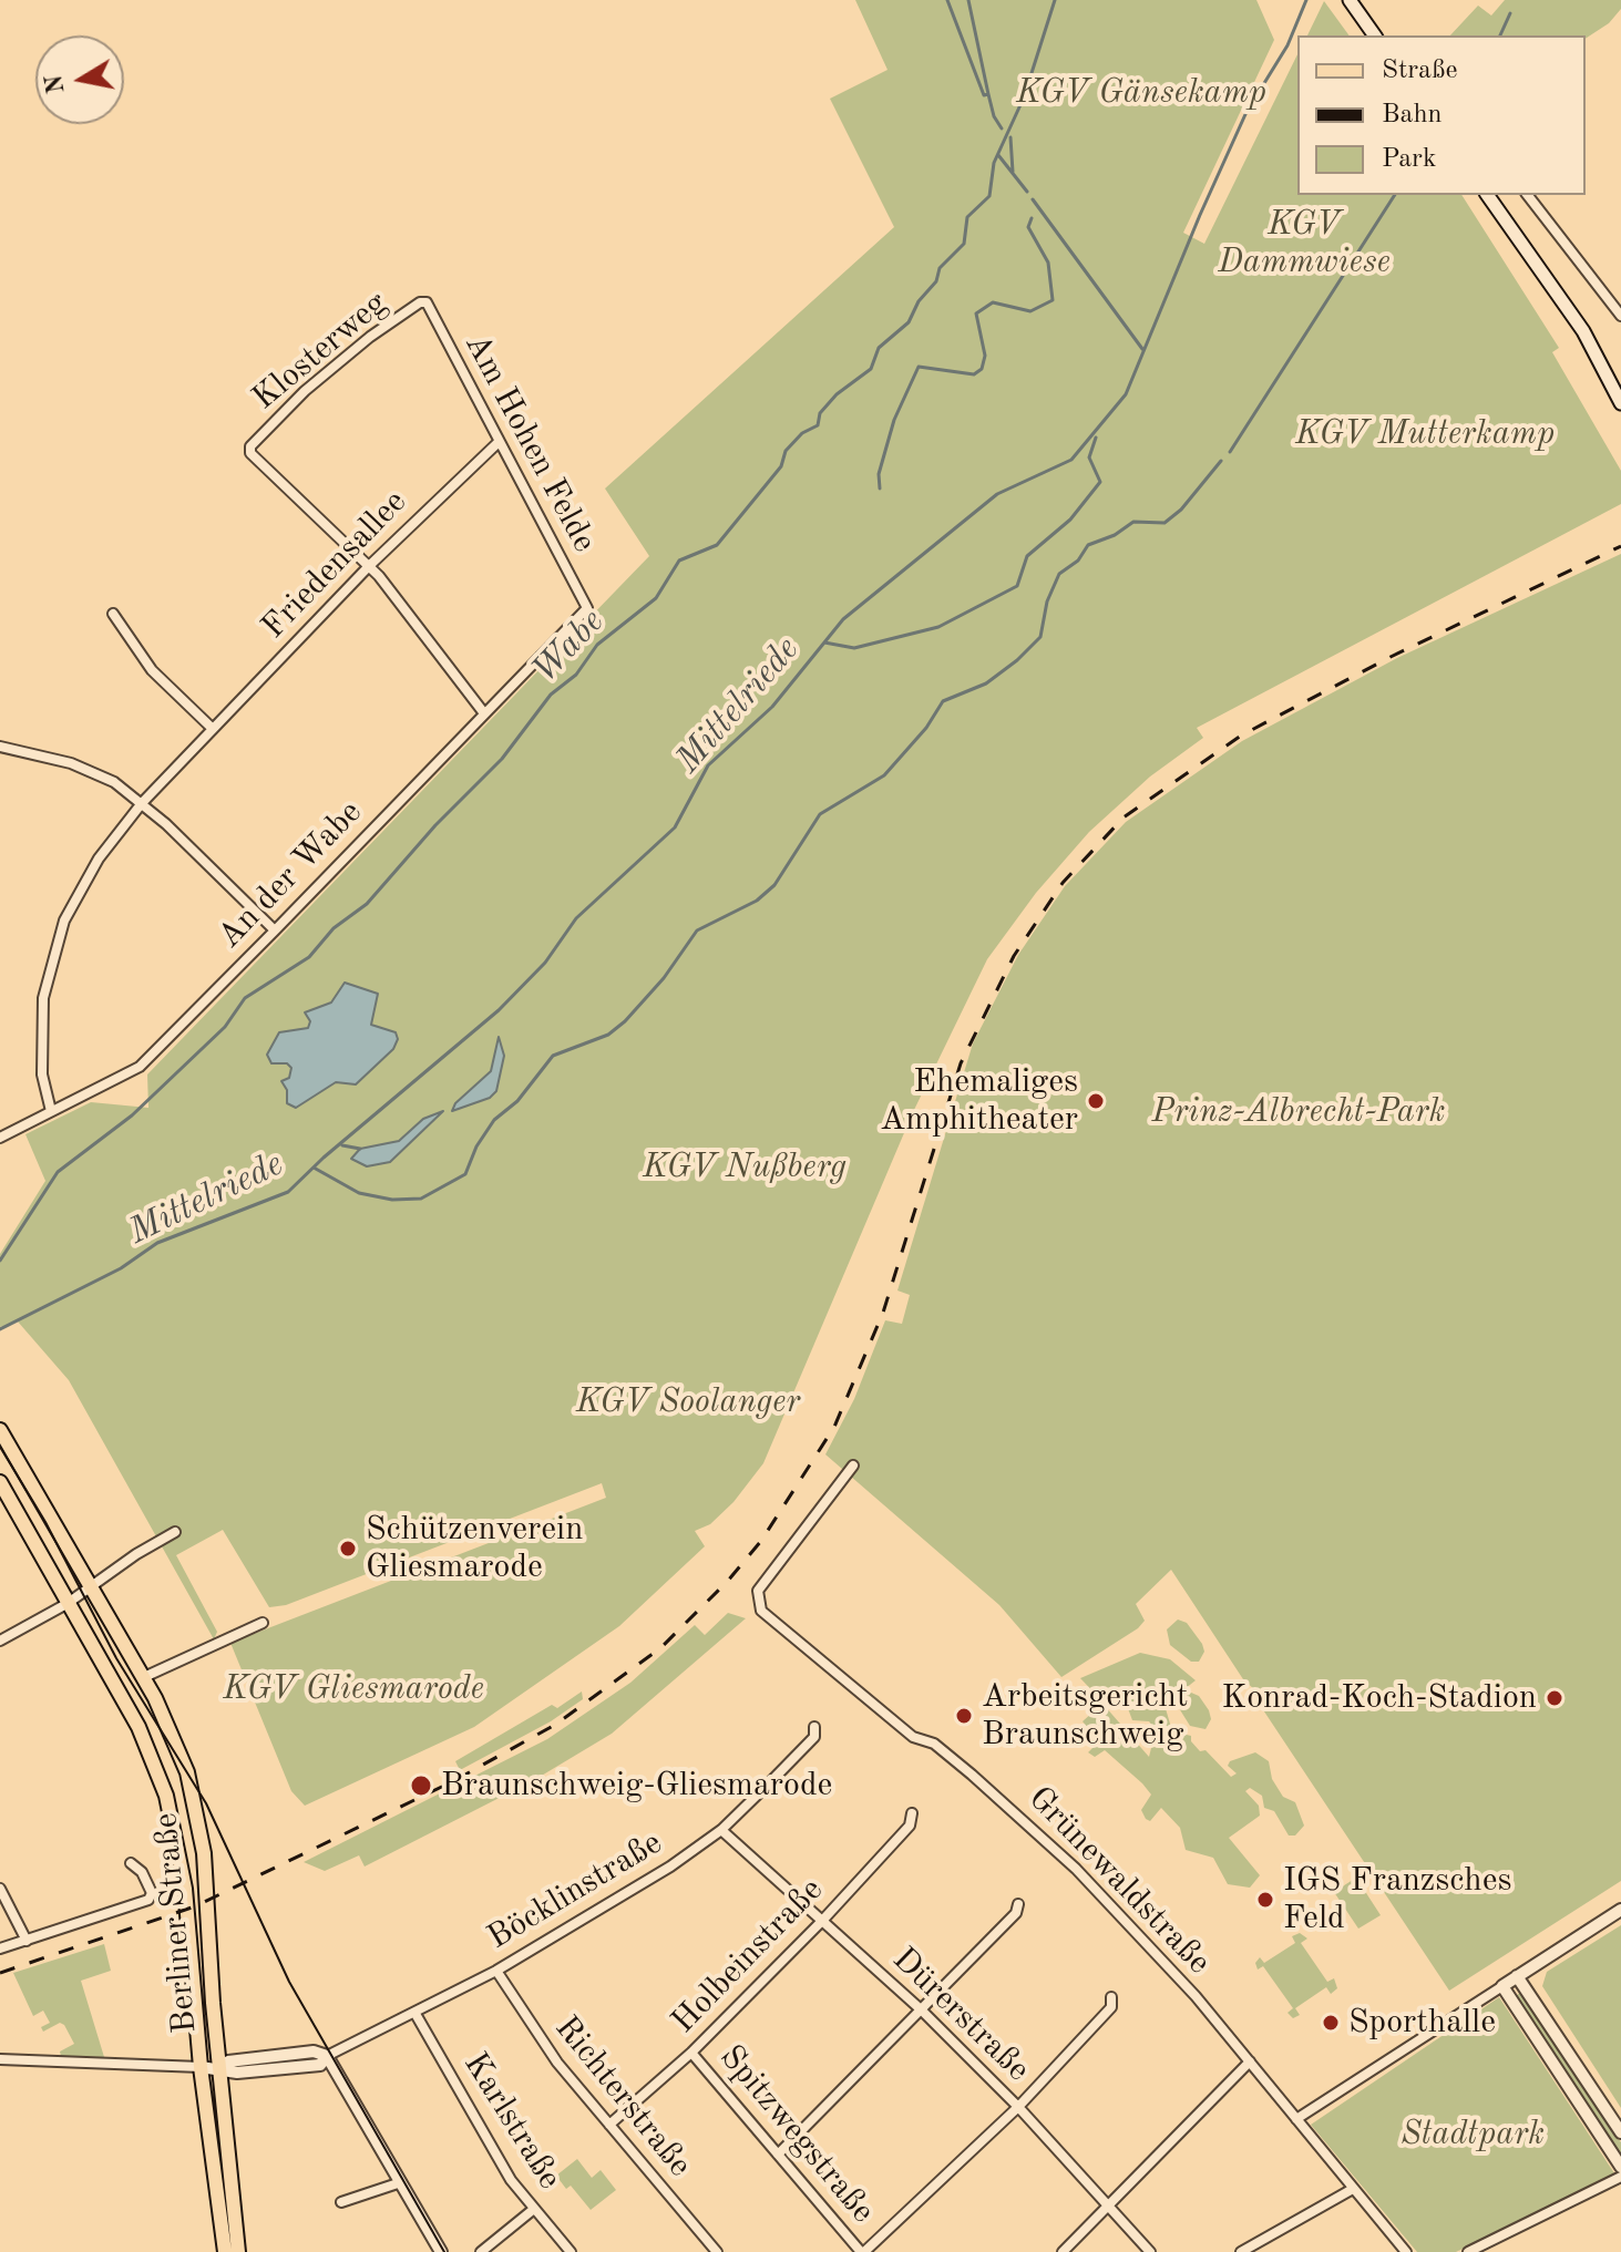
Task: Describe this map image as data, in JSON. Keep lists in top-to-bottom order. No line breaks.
{"streets":{"main road":["Berliner Straße"],"street":["Klosterweg","Am Hohen Felde","Friedensallee","An der Wabe","Grünewaldstraße","Böcklinstraße","Holbeinstraße","Dürerstraße","Richterstraße","Karlstraße","Spitzwegstraße"]},"crossings":[["Klosterweg","Am Hohen Felde"],["Klosterweg","Friedensallee"],["Am Hohen Felde","Friedensallee"],["Am Hohen Felde","An der Wabe"],["Friedensallee","An der Wabe"],["Böcklinstraße","Dürerstraße"],["Böcklinstraße","Richterstraße"],["Böcklinstraße","Karlstraße"],["Holbeinstraße","Dürerstraße"],["Holbeinstraße","Richterstraße"],["Holbeinstraße","Spitzwegstraße"]],"water":["Wabe","Mittelriede"],"parks":["KGV Gänsekamp","KGV Dammwiese","KGV Mutterkamp","Prinz-Albrecht-Park","KGV Nußberg","KGV Soolanger","KGV Gliesmarode","Stadtpark"],"places":["Ehemaliges Amphitheater","Schützenverein Gliesmarode","Konrad-Koch-Stadion","Arbeitsgericht Braunschweig","Braunschweig-Gliesmarode","IGS Franzsches Feld","Sporthalle"],"legend":["Straße","Bahn","Park"],"north":"left"}
